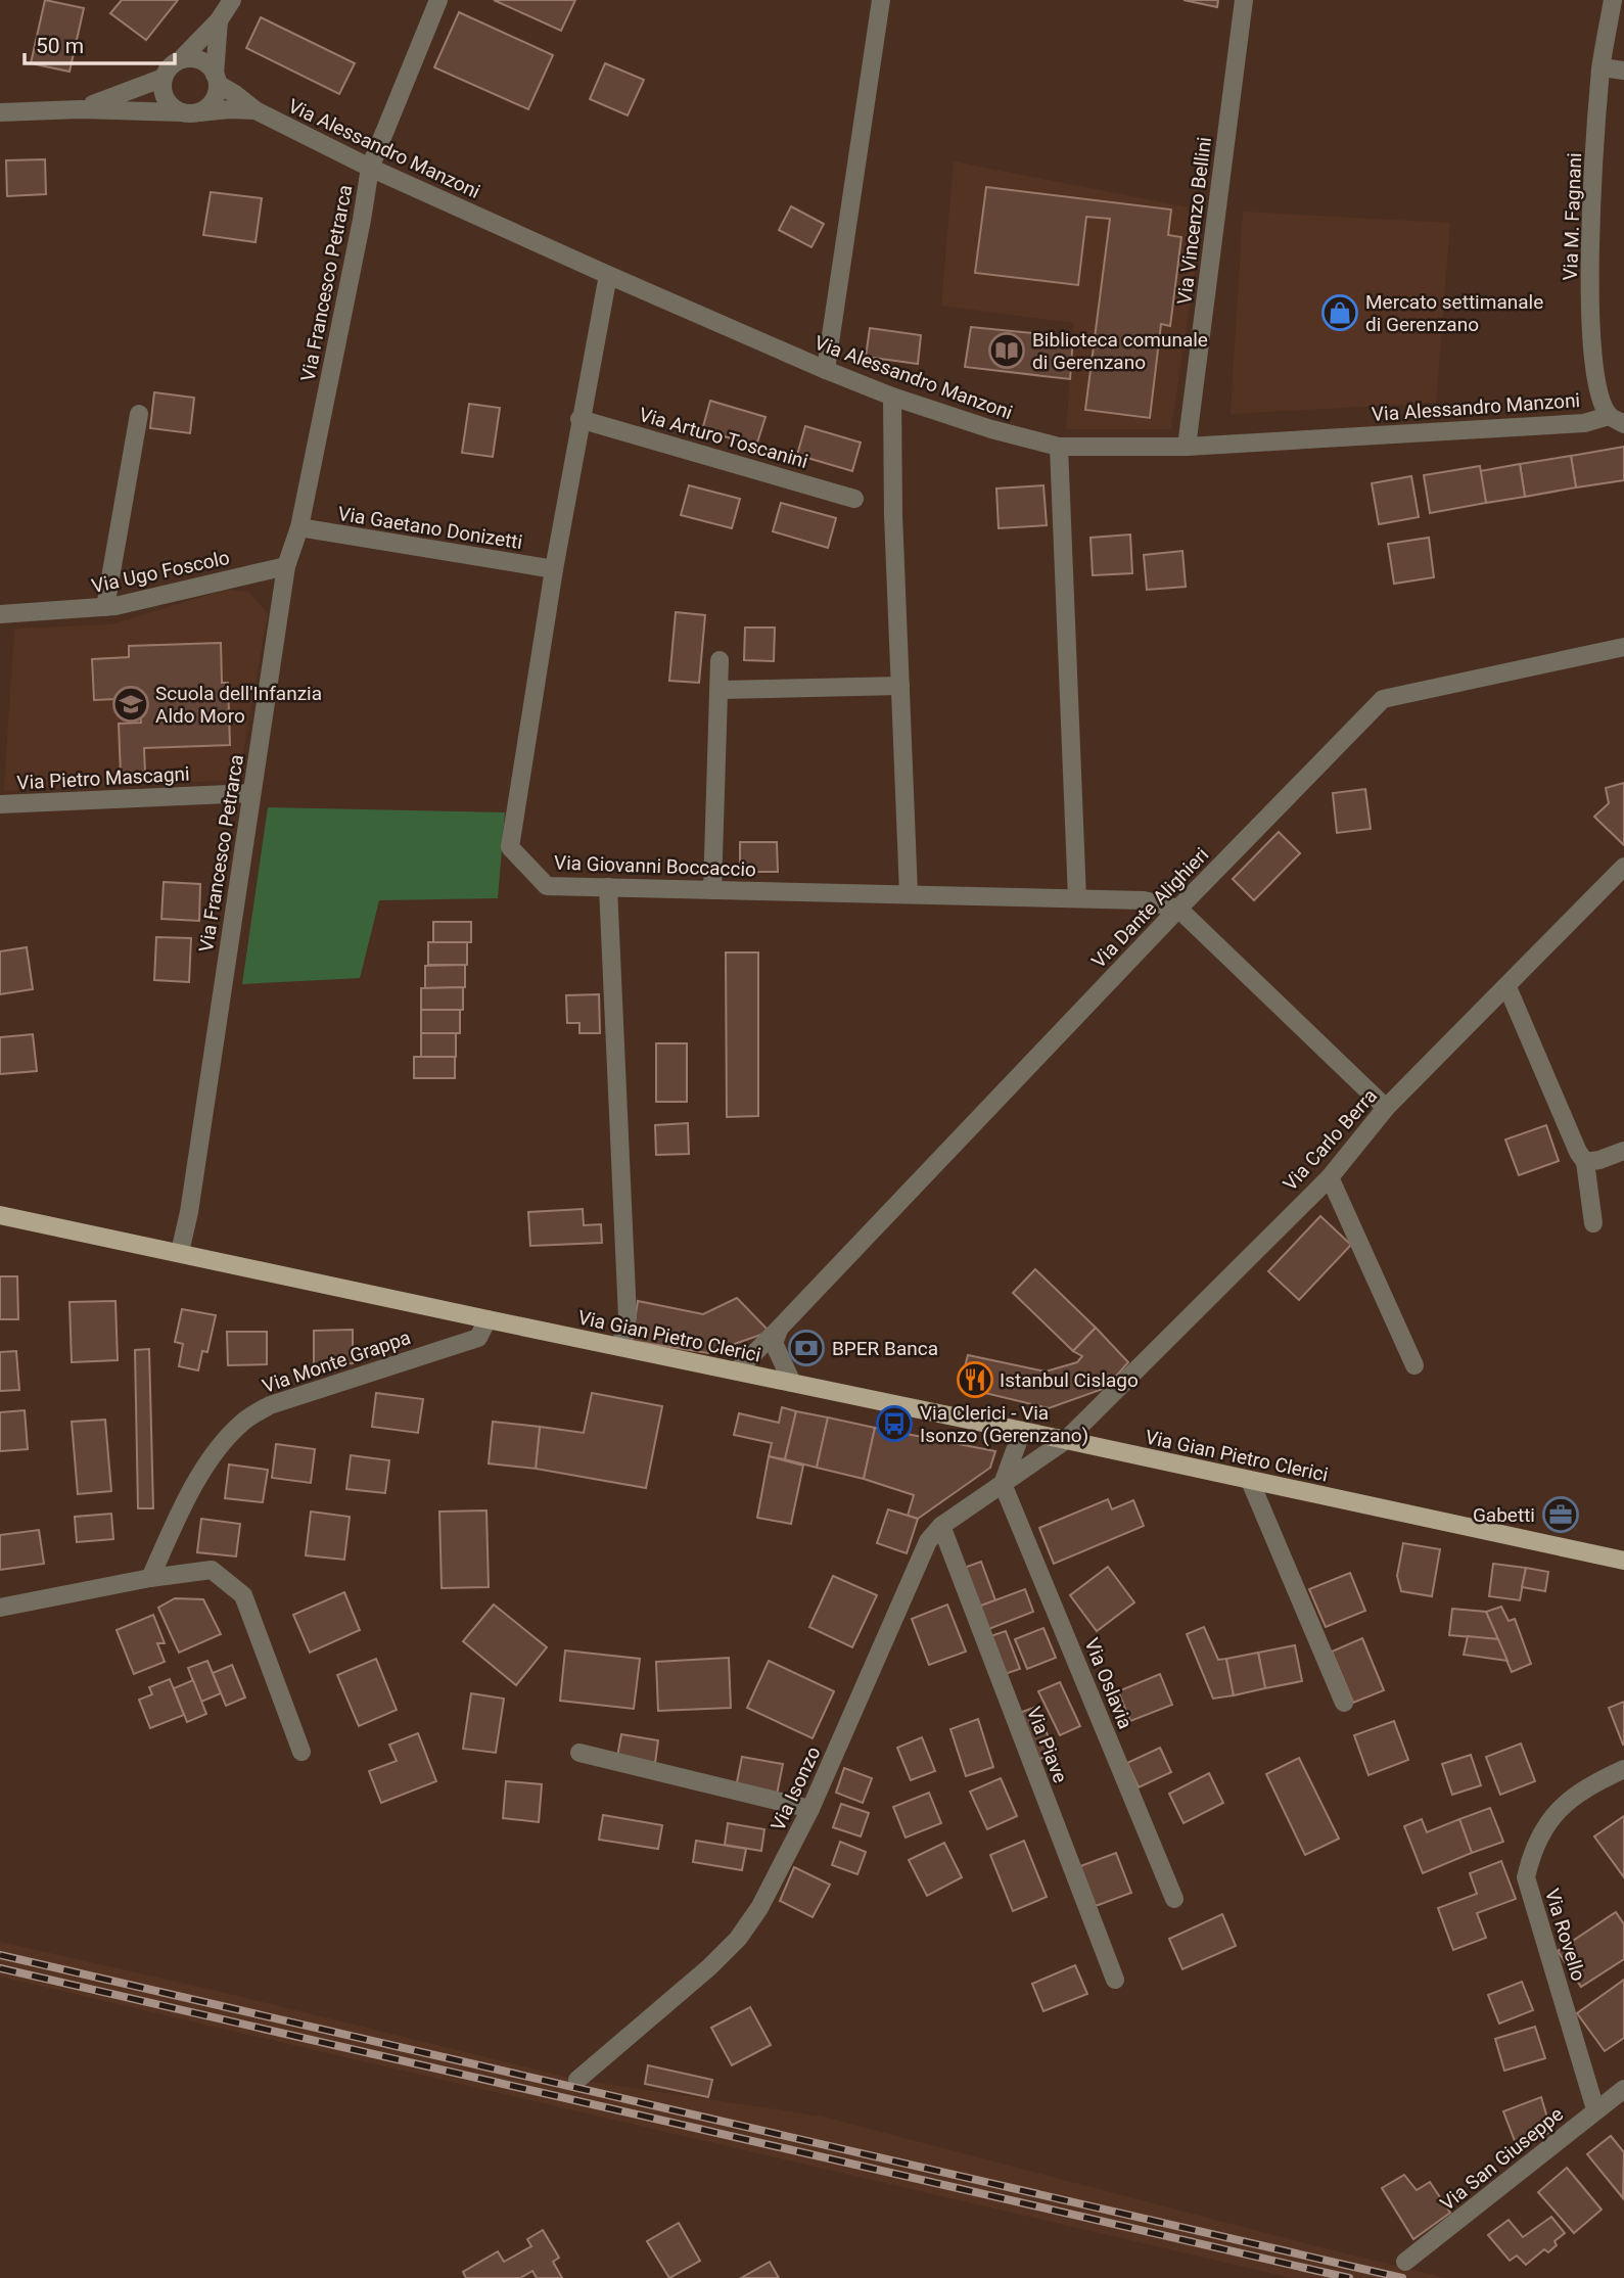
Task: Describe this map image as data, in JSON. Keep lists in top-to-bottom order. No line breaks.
{"streets":{"main road":["Via Gian Pietro Clerici"],"street":["Via Alessandro Manzoni","Via M. Fagnani","Via Vincenzo Bellini","Via Francesco Petrarca","Via Arturo Toscanini","Via Gaetano Donizetti","Via Ugo Foscolo","Via Pietro Mascagni","Via Giovanni Boccaccio","Via Dante Alighieri","Via Carlo Berra","Via Monte Grappa","Via Oslavia","Via Piave","Via Isonzo","Via Rovello","Via San Giuseppe"]},"crossings":[["Via Alessandro Manzoni","Via M. Fagnani"],["Via Alessandro Manzoni","Via Vincenzo Bellini"],["Via Alessandro Manzoni","Via Francesco Petrarca"],["Via Alessandro Manzoni","Via Giovanni Boccaccio"],["Via Francesco Petrarca","Via Gaetano Donizetti"],["Via Francesco Petrarca","Via Ugo Foscolo"],["Via Francesco Petrarca","Via Pietro Mascagni"],["Via Francesco Petrarca","Via Gian Pietro Clerici"],["Via Arturo Toscanini","Via Giovanni Boccaccio"],["Via Gaetano Donizetti","Via Giovanni Boccaccio"],["Via Giovanni Boccaccio","Via Dante Alighieri"],["Via Dante Alighieri","Via Gian Pietro Clerici"],["Via Carlo Berra","Via Gian Pietro Clerici"],["Via Carlo Berra","Via Isonzo"],["Via Gian Pietro Clerici","Via Monte Grappa"],["Via Gian Pietro Clerici","Via Isonzo"],["Via Oslavia","Via Isonzo"],["Via Piave","Via Isonzo"],["Via Rovello","Via San Giuseppe"]],"places":{"shop":["Mercato settimanale di Gerenzano"],"library":["Biblioteca comunale di Gerenzano"],"school or university":["Scuola dell'Infanzia Aldo Moro"],"bank":["BPER Banca"],"restaurant":["Istanbul Cislago"],"bus stop":["Via Clerici - Via Isonzo (Gerenzano)"],"office":["Gabetti"]},"scale_bar":"50 m"}
